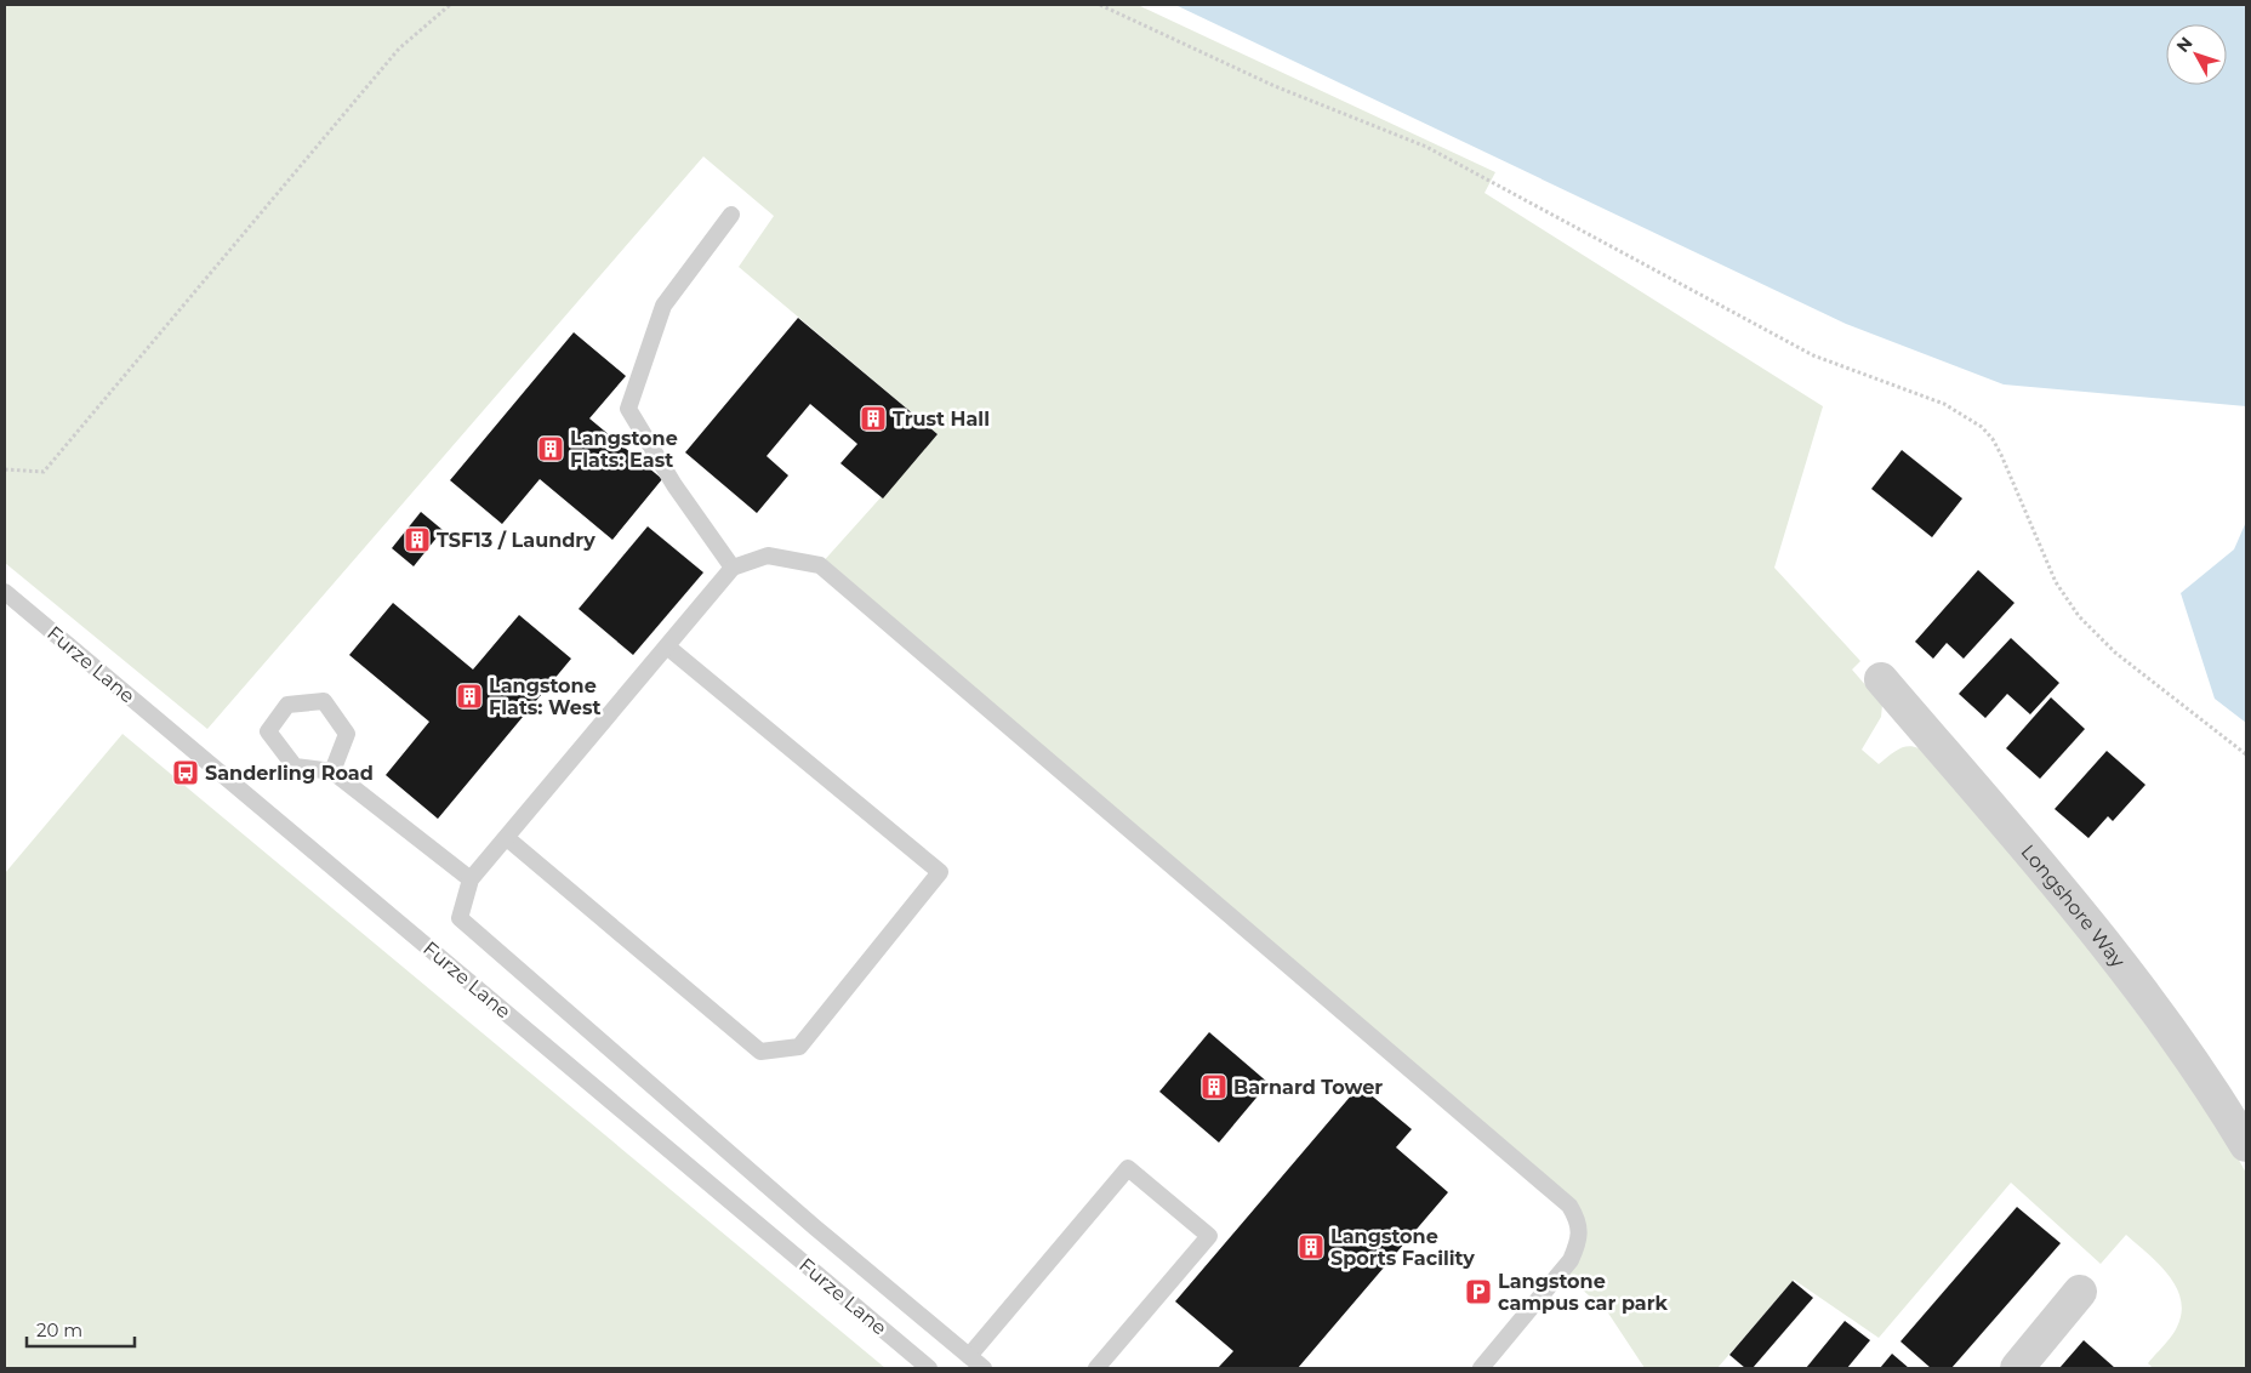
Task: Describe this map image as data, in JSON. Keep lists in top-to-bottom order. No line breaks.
{"streets":{"street":["Longshore Way"],"lane":["Furze Lane"]},"places":{"building":["Trust Hall","Langstone Flats: East","TSF13 / Laundry","Langstone Flats: West","Barnard Tower","Langstone Sports Facility"],"bus stop":["Sanderling Road"],"parking":["Langstone campus car park"]},"scale_bar":"20 m","north":"top left"}
